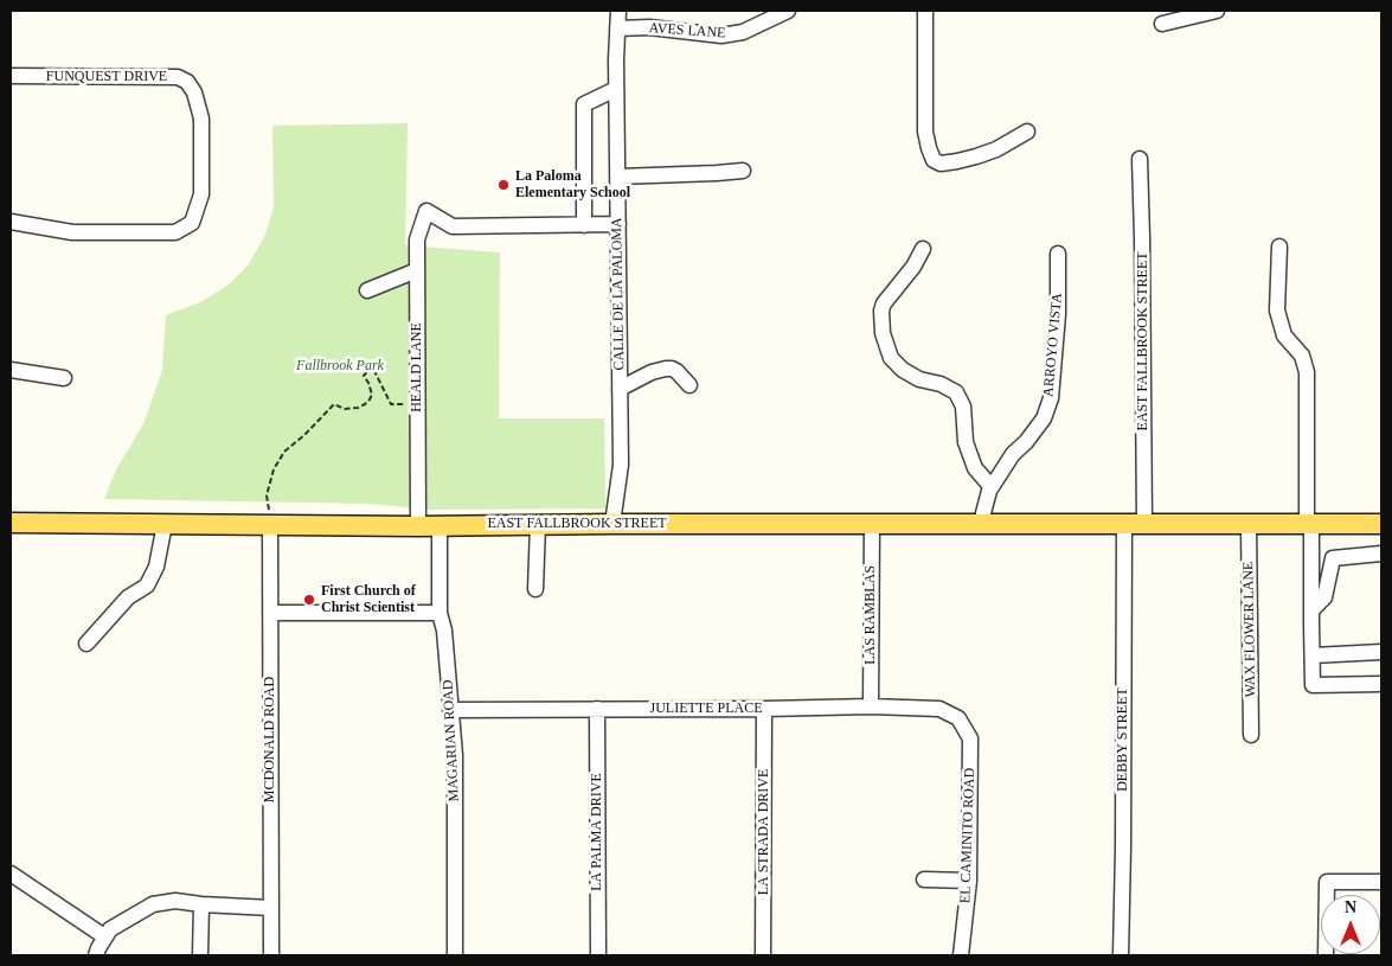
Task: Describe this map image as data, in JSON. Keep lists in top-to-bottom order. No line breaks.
{"streets":{"main road":["EAST FALLBROOK STREET"],"street":["AVES LANE","FUNQUEST DRIVE","CALLE DE LA PALOMA","ARROYO VISTA","HEALD LANE","LAS RAMBLAS","WAX FLOWER LANE","JULIETTE PLACE","MCDONALD ROAD","DEBBY STREET","MAGARIAN ROAD","LA PALMA DRIVE","LA STRADA DRIVE","EL CAMINITO ROAD"]},"crossings":[["AVES LANE","CALLE DE LA PALOMA"],["CALLE DE LA PALOMA","EAST FALLBROOK STREET"],["EAST FALLBROOK STREET","ARROYO VISTA"],["EAST FALLBROOK STREET","HEALD LANE"],["EAST FALLBROOK STREET","LAS RAMBLAS"],["EAST FALLBROOK STREET","WAX FLOWER LANE"],["EAST FALLBROOK STREET","MCDONALD ROAD"],["EAST FALLBROOK STREET","DEBBY STREET"],["EAST FALLBROOK STREET","MAGARIAN ROAD"],["LAS RAMBLAS","JULIETTE PLACE"],["JULIETTE PLACE","MAGARIAN ROAD"],["JULIETTE PLACE","LA PALMA DRIVE"],["JULIETTE PLACE","LA STRADA DRIVE"],["JULIETTE PLACE","EL CAMINITO ROAD"]],"parks":["Fallbrook Park"],"places":["La Paloma Elementary School","First Church of Christ Scientist"],"north":"top"}
